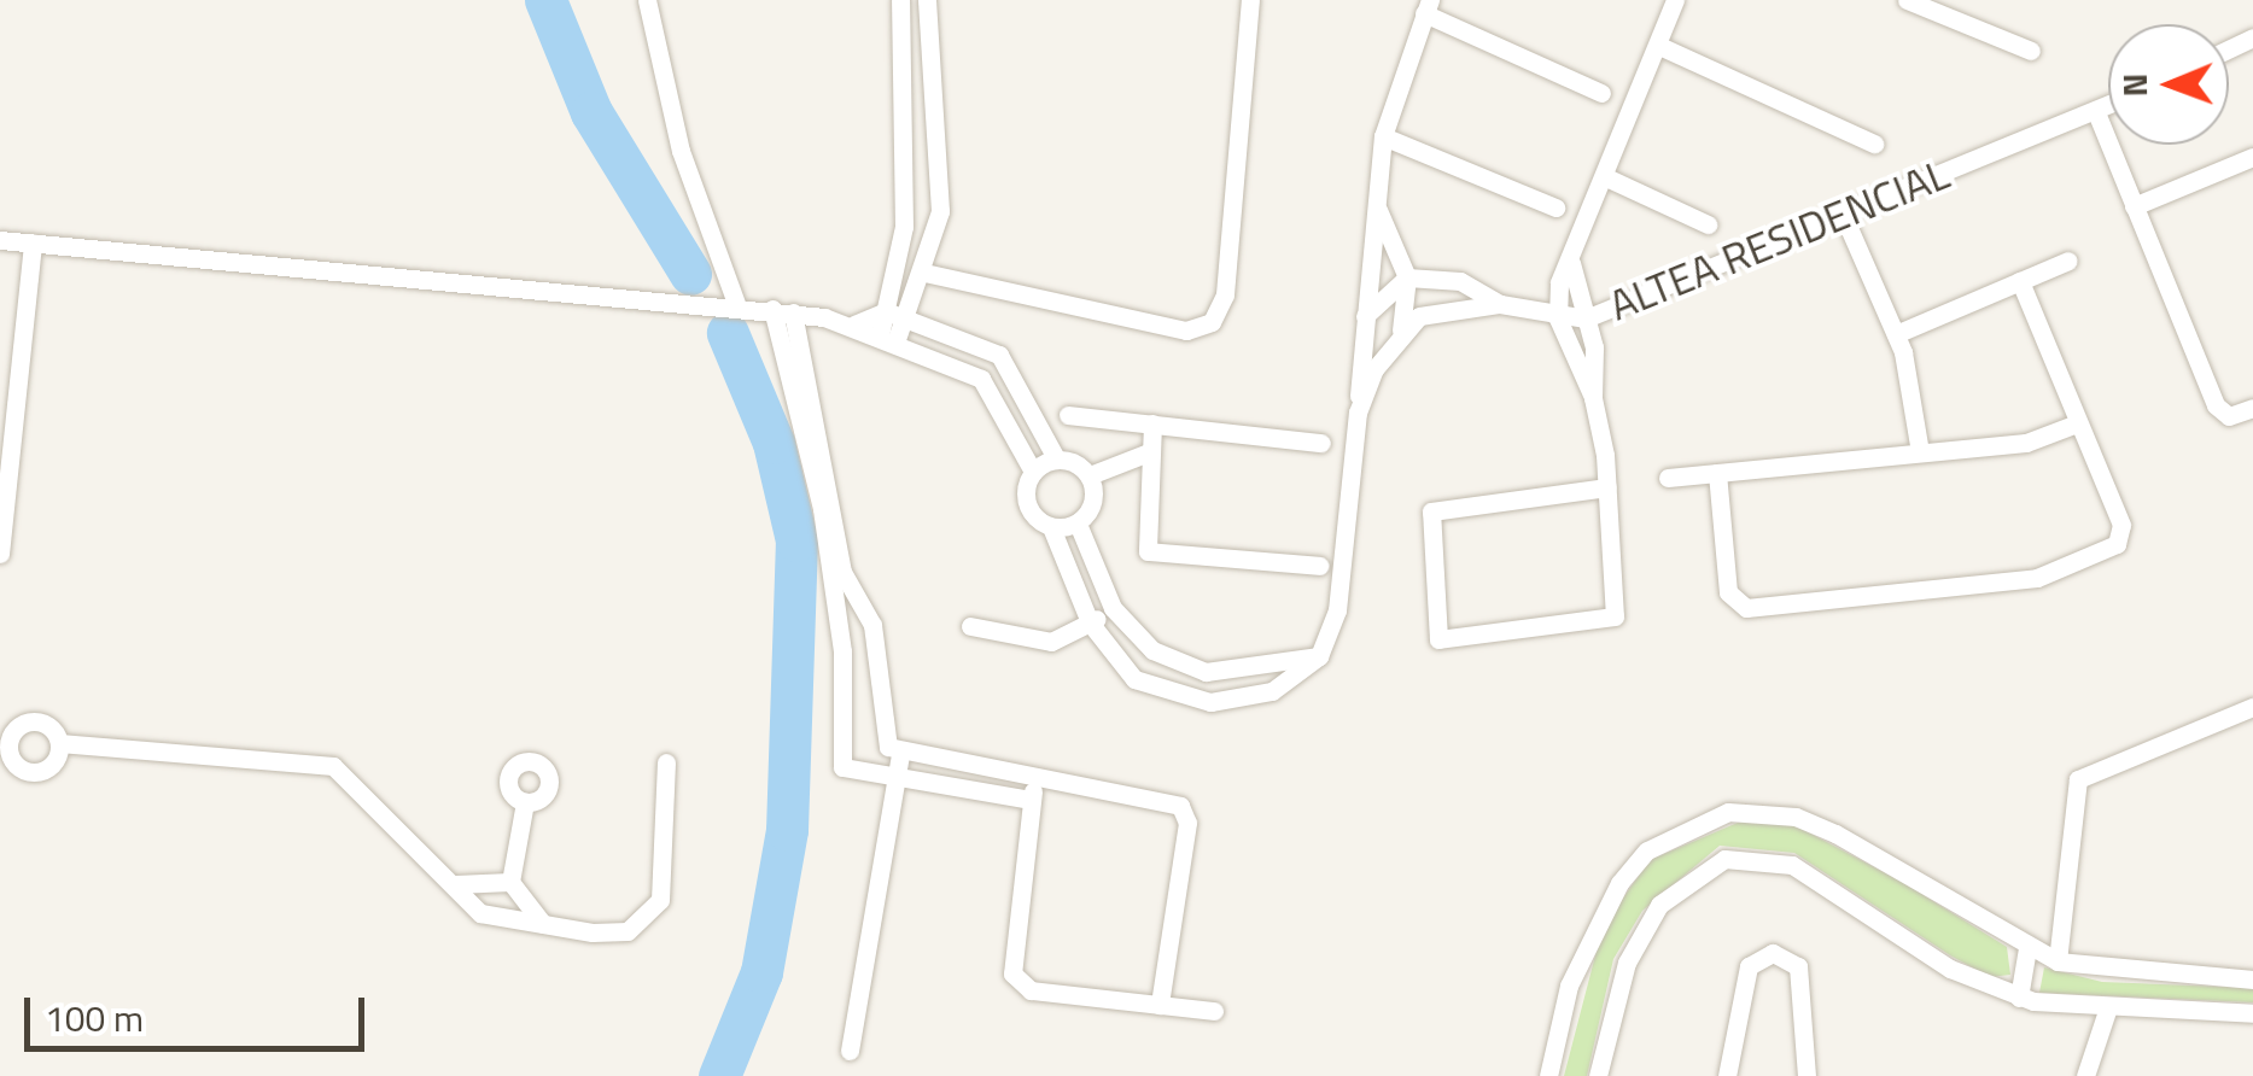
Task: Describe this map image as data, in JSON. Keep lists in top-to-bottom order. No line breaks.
{"streets":{"street":["ALTEA RESIDENCIAL"]},"scale_bar":"100 m","north":"left"}
